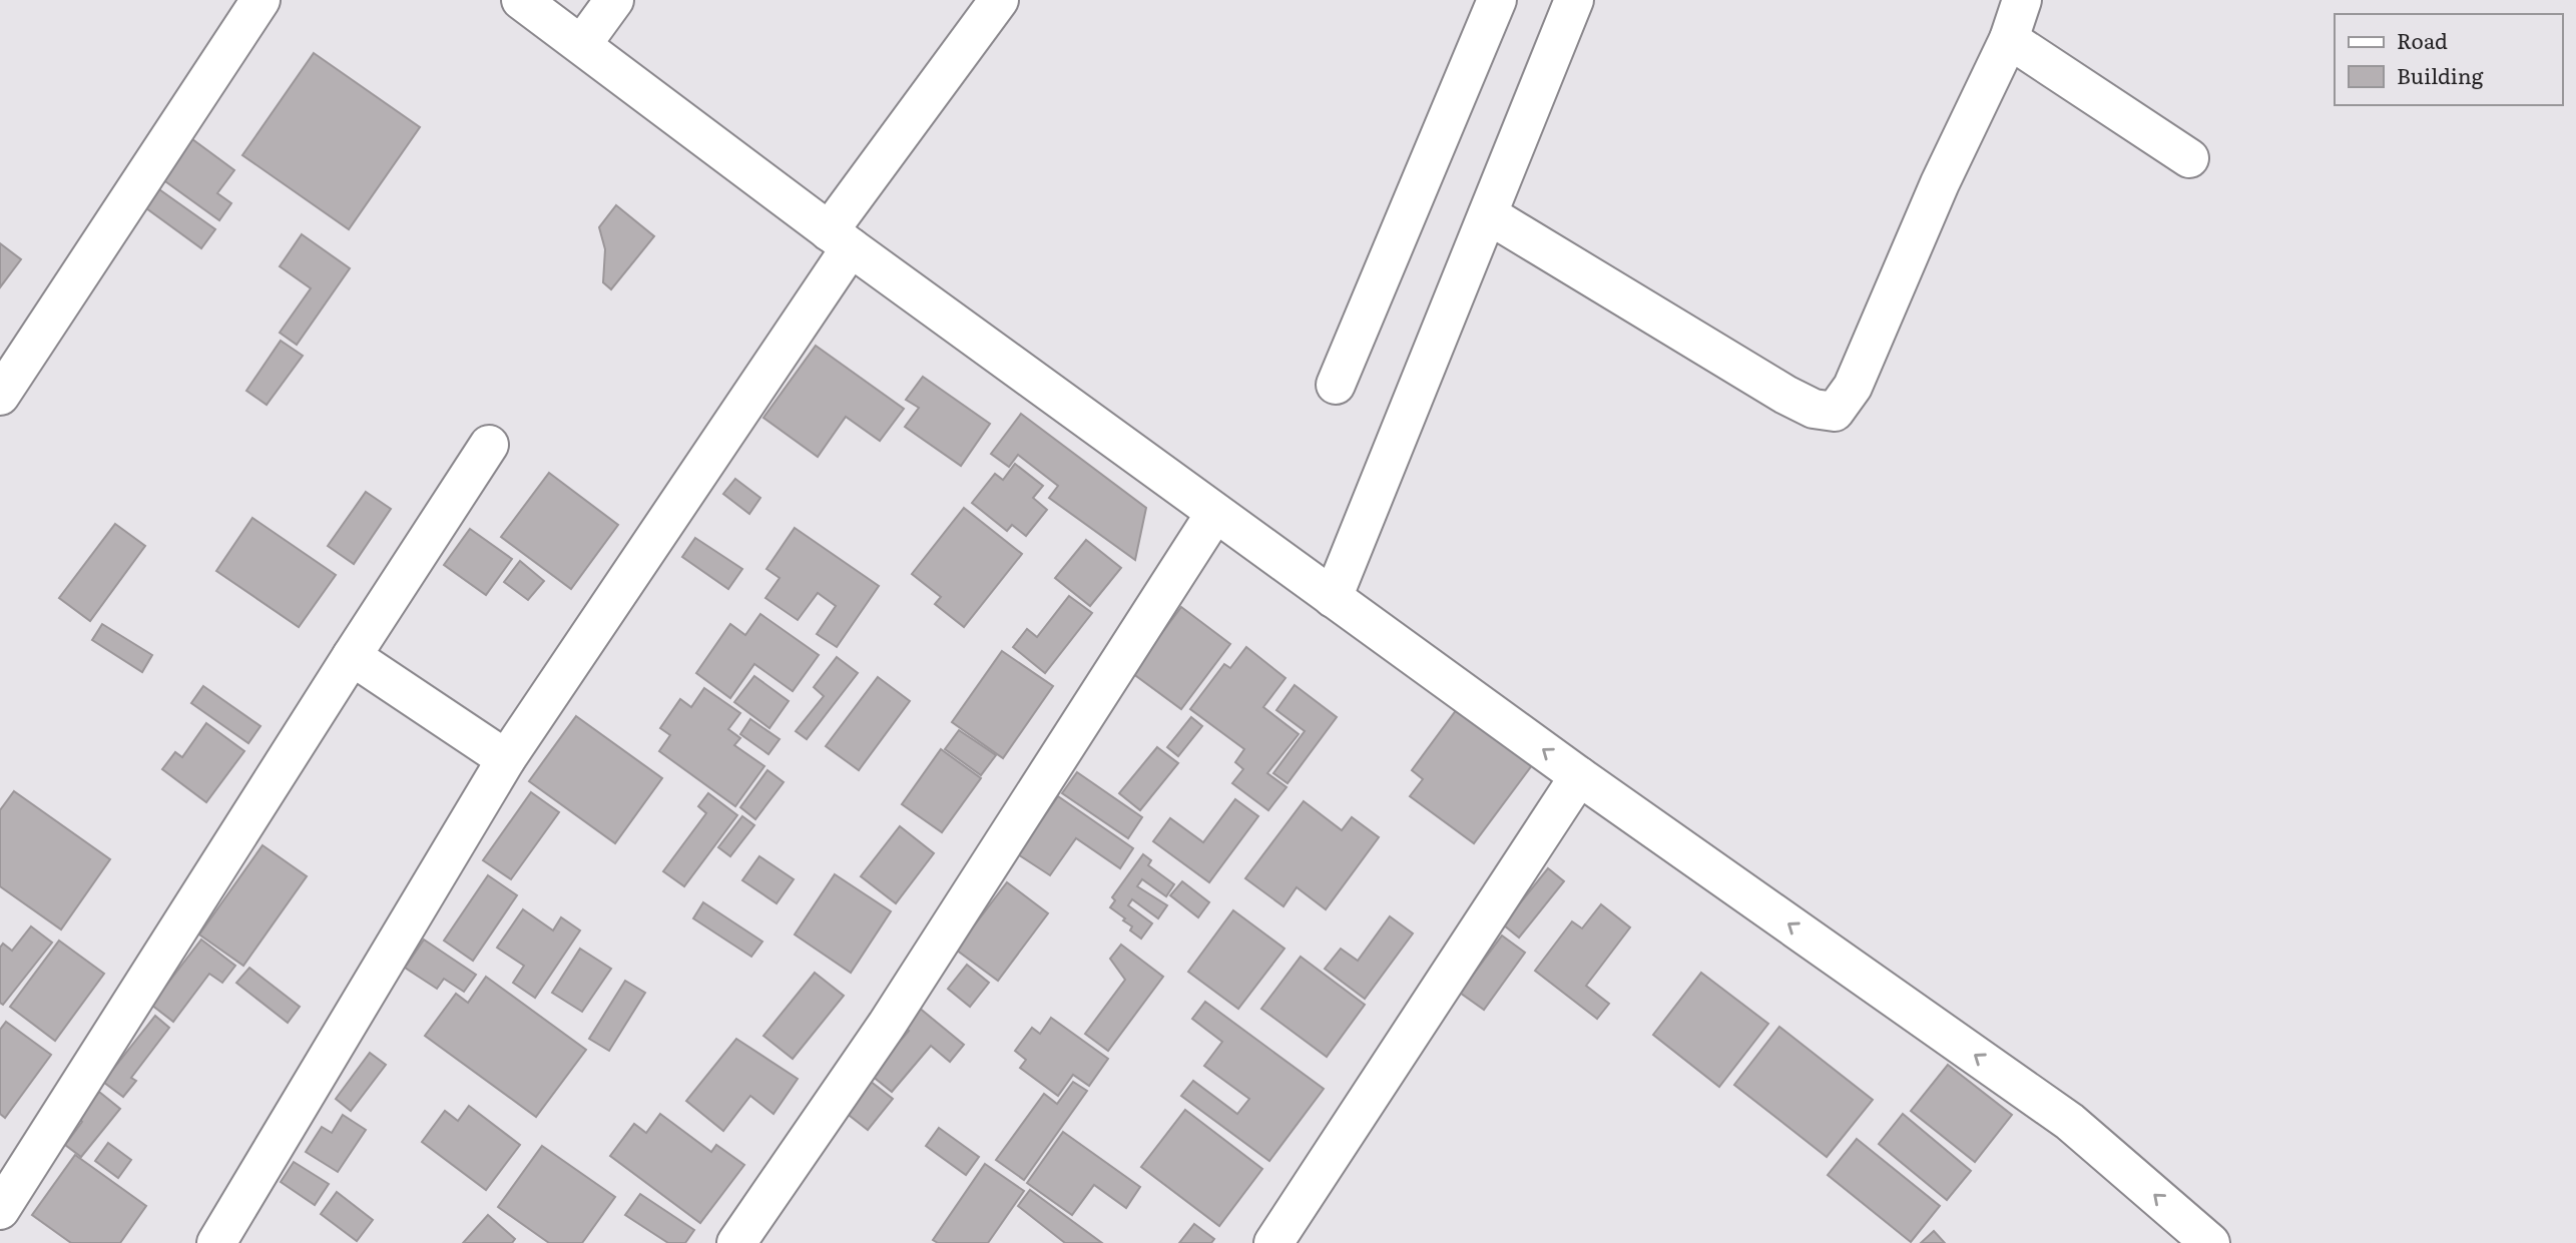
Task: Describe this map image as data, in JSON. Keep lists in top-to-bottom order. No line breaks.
{"legend":["Road","Building"]}
